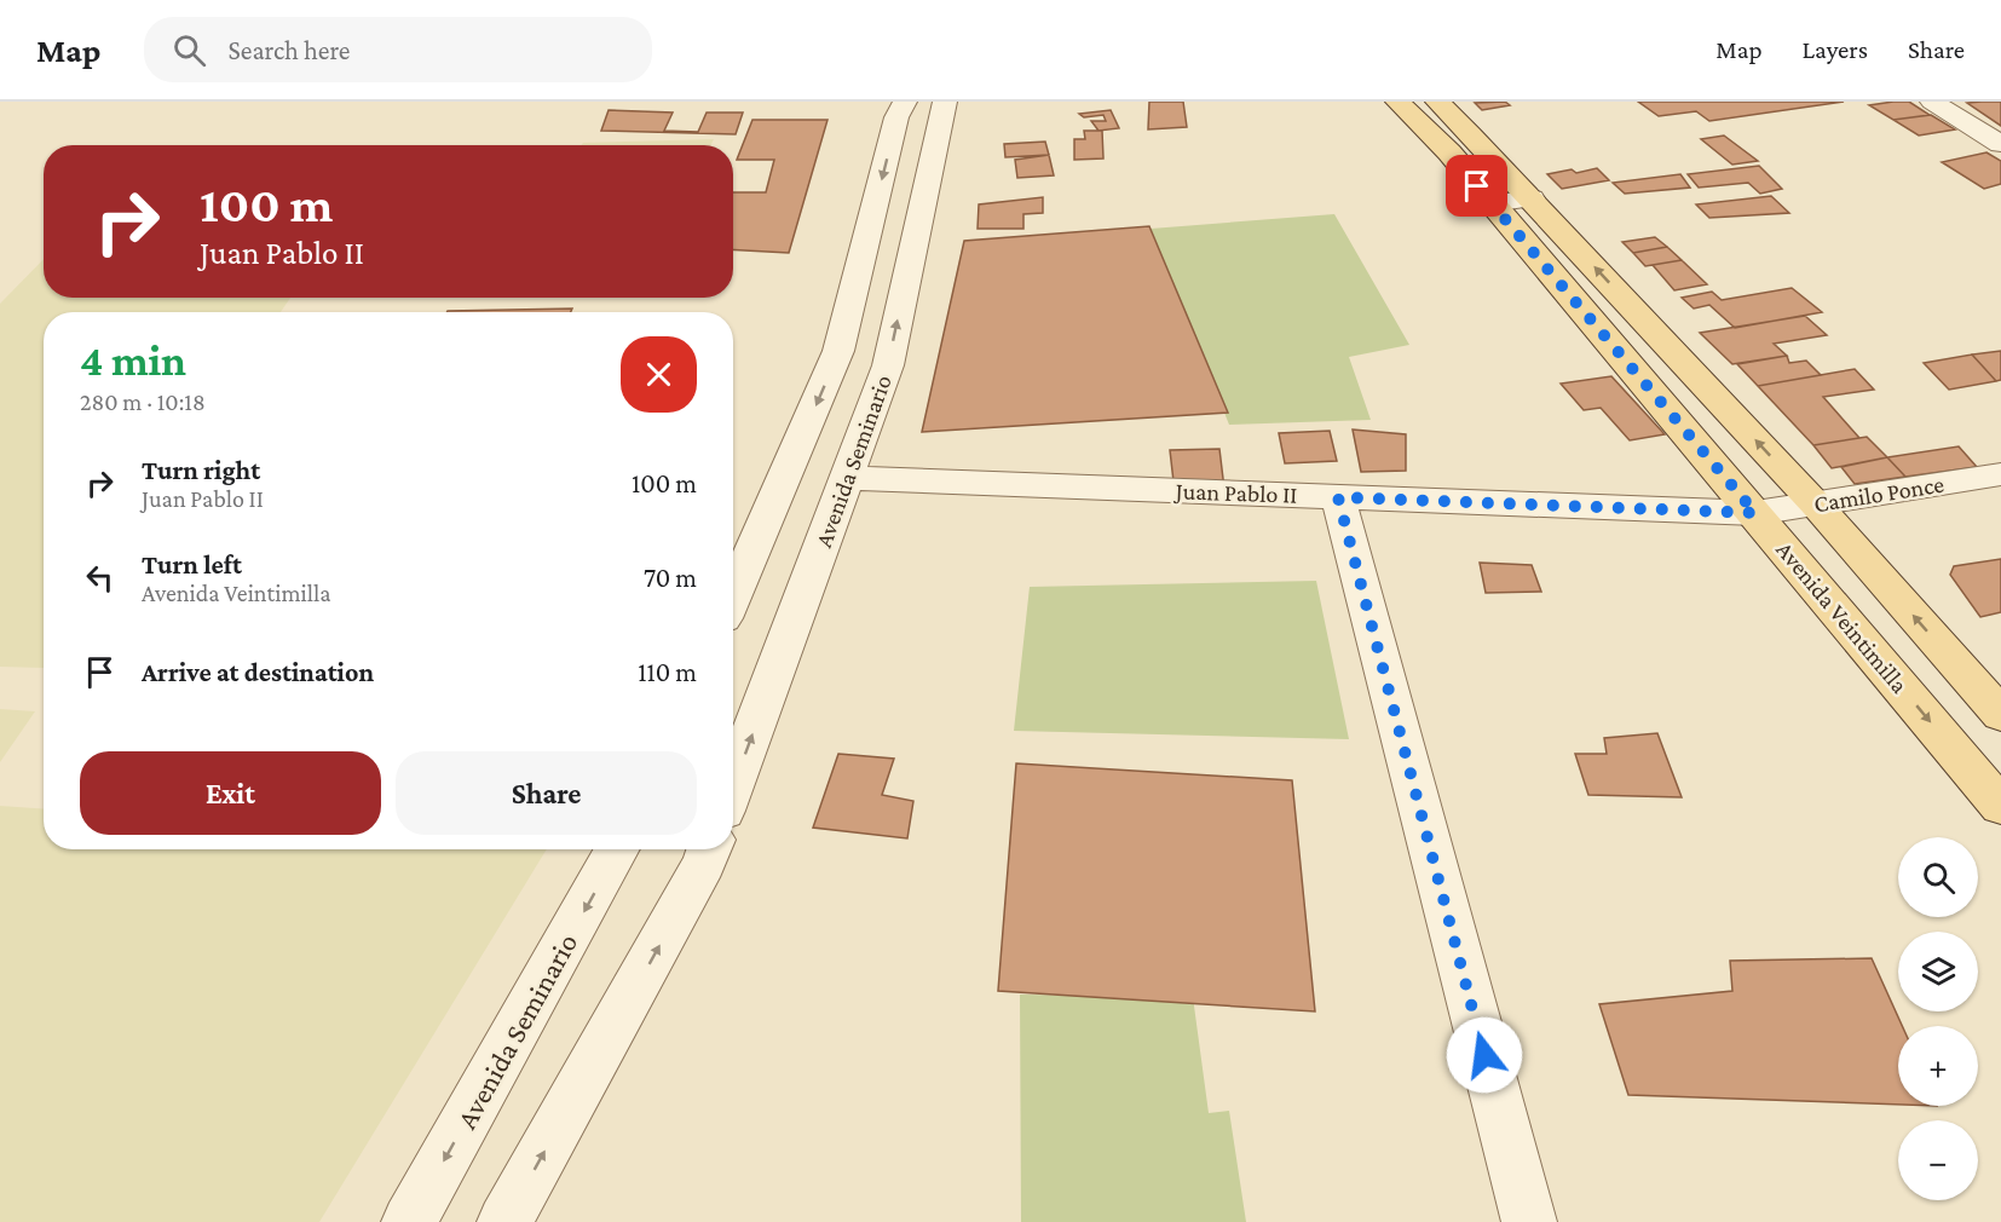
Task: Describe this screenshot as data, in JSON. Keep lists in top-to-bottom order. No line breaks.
{"streets":{"main road":["Avenida Veintimilla"],"street":["Avenida Seminario","Juan Pablo II","Camilo Ponce"]},"crossings":[["Avenida Seminario","Juan Pablo II"],["Juan Pablo II","Camilo Ponce"],["Juan Pablo II","Avenida Veintimilla"],["Camilo Ponce","Avenida Veintimilla"]],"page":{"header":"Map","search":"Search here","nav":["Map","Layers","Share"],"turn":["100 m","Juan Pablo II"],"heading":["4 min","280 m · 10:18"],"list":[{"name":"Turn right","note":"Juan Pablo II","value":"100 m"},{"name":"Turn left","note":"Avenida Veintimilla","value":"70 m"},{"name":"Arrive at destination","value":"110 m"}],"buttons":["Exit","Share"],"map_buttons":["+","−"]}}
